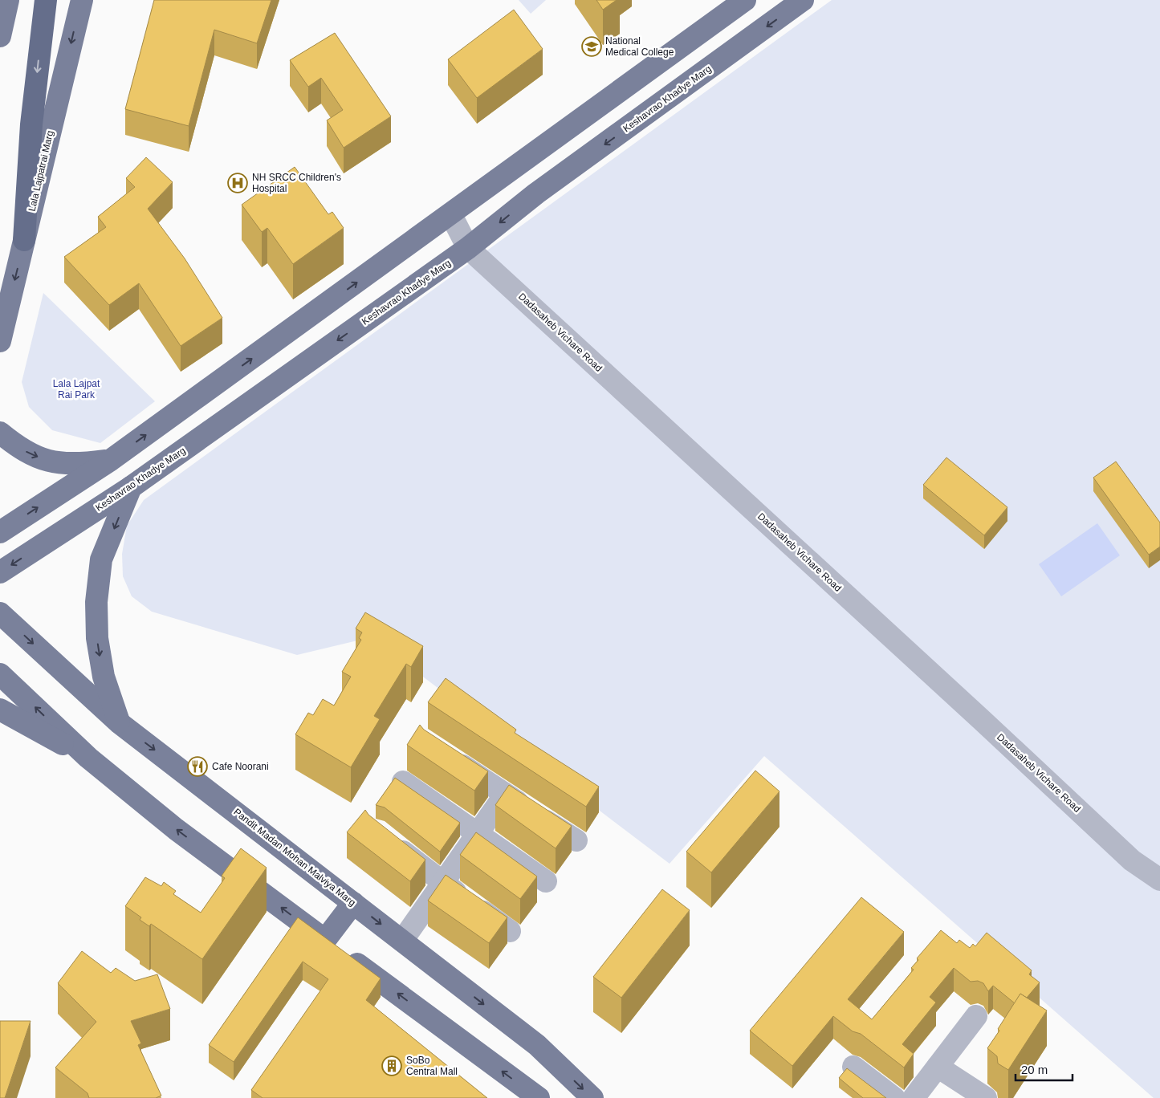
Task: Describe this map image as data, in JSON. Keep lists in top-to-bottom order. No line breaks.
{"streets":{"main road":["Keshavrao Khadye Marg","Lala Lajpatrai Marg","Pandit Madan Mohan Malviya Marg"],"street":["Dadasaheb Vichare Road"]},"crossings":[["Keshavrao Khadye Marg","Dadasaheb Vichare Road"]],"one_way":["Lala Lajpatrai Marg"],"parks":["Lala Lajpat Rai Park"],"places":{"school or university":["National Medical College"],"hospital":["NH SRCC Children's Hospital"],"restaurant":["Cafe Noorani"],"building":["SoBo Central Mall"]},"scale_bar":"20 m"}
